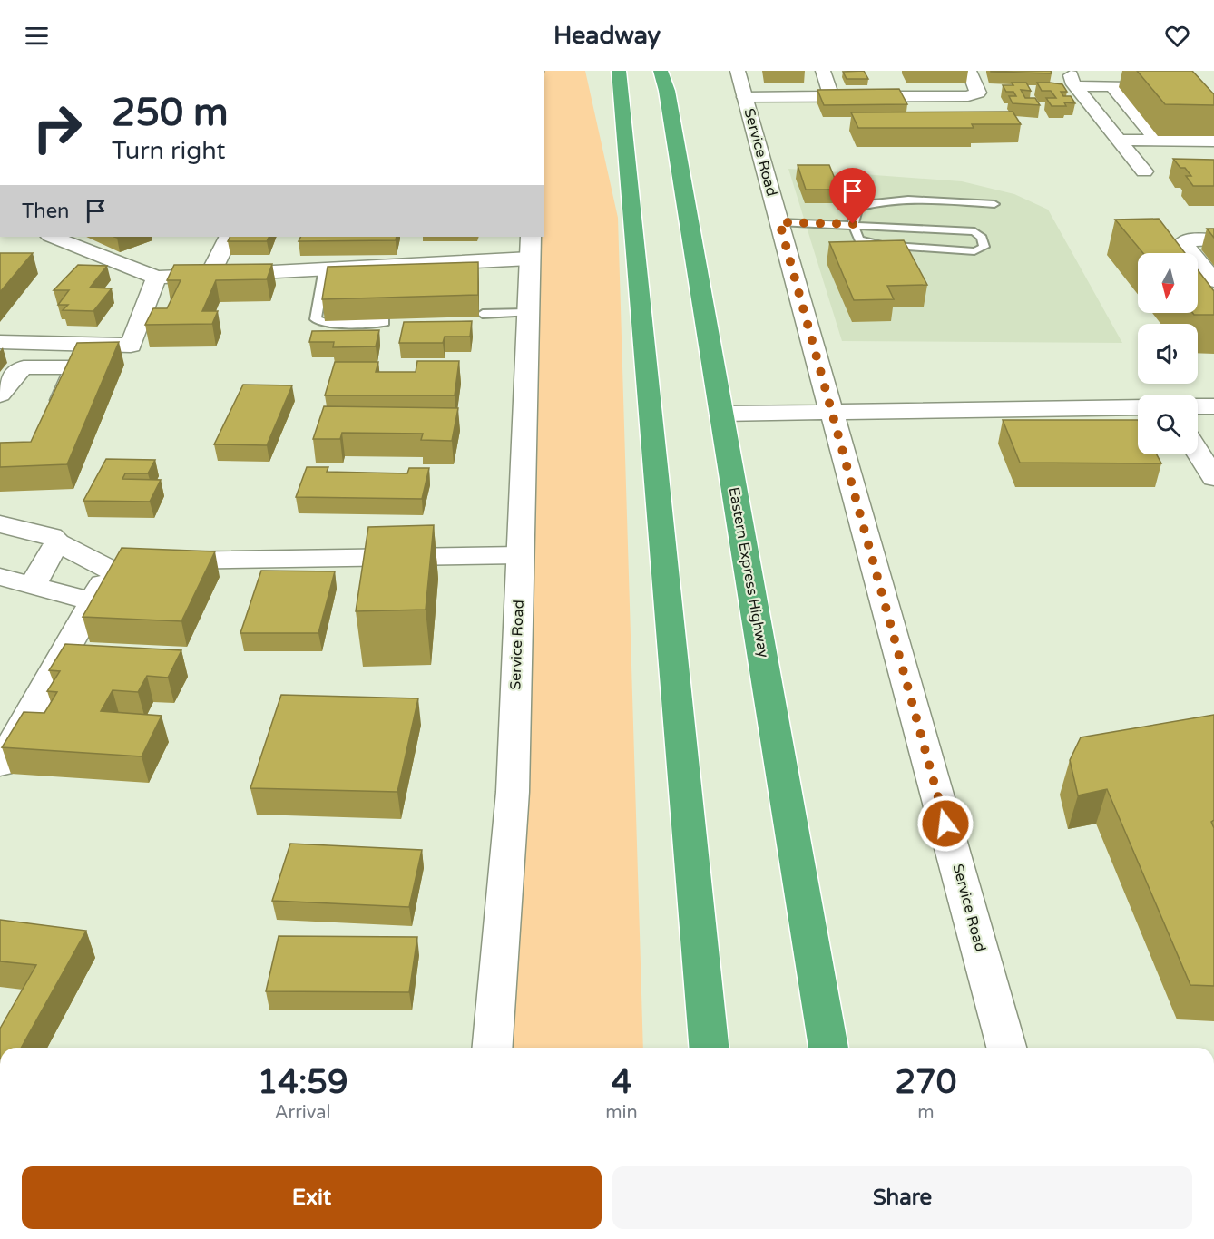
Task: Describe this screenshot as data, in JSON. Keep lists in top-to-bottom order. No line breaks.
{"streets":{"highway":["Eastern Express Highway"],"street":["Service Road"]},"north":"bottom","page":{"header":"Headway","turn":["250 m","Turn right"],"then":"Then","eta":["14:59","Arrival","4","min","270","m"],"buttons":["Exit","Share"]}}
